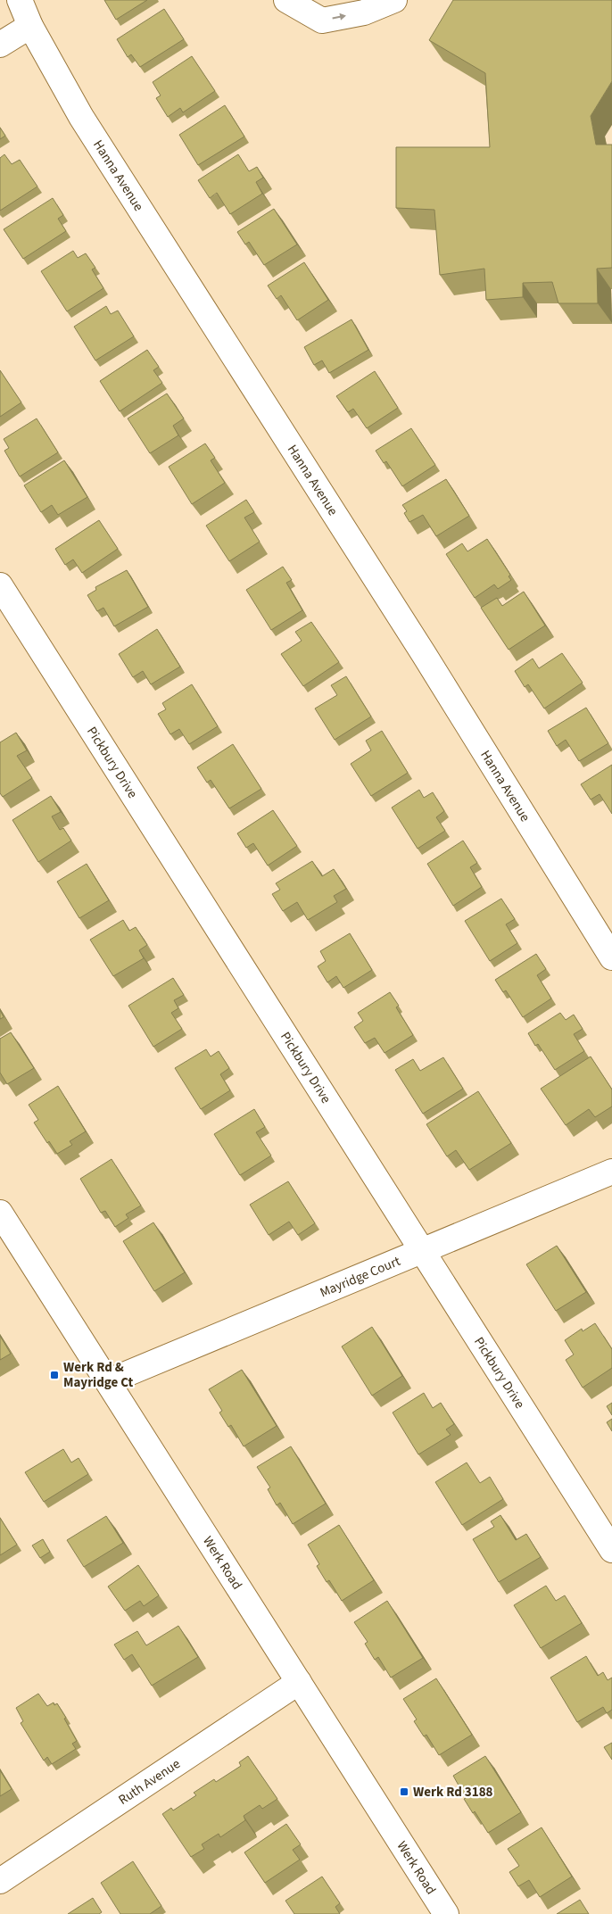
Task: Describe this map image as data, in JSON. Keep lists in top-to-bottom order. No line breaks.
{"streets":{"street":["Hanna Avenue","Pickbury Drive","Mayridge Court","Werk Road","Ruth Avenue"]},"crossings":[["Pickbury Drive","Mayridge Court"],["Mayridge Court","Werk Road"],["Werk Road","Ruth Avenue"]],"places":{"transit":["Werk Rd & Mayridge Ct","Werk Rd 3188"]}}
